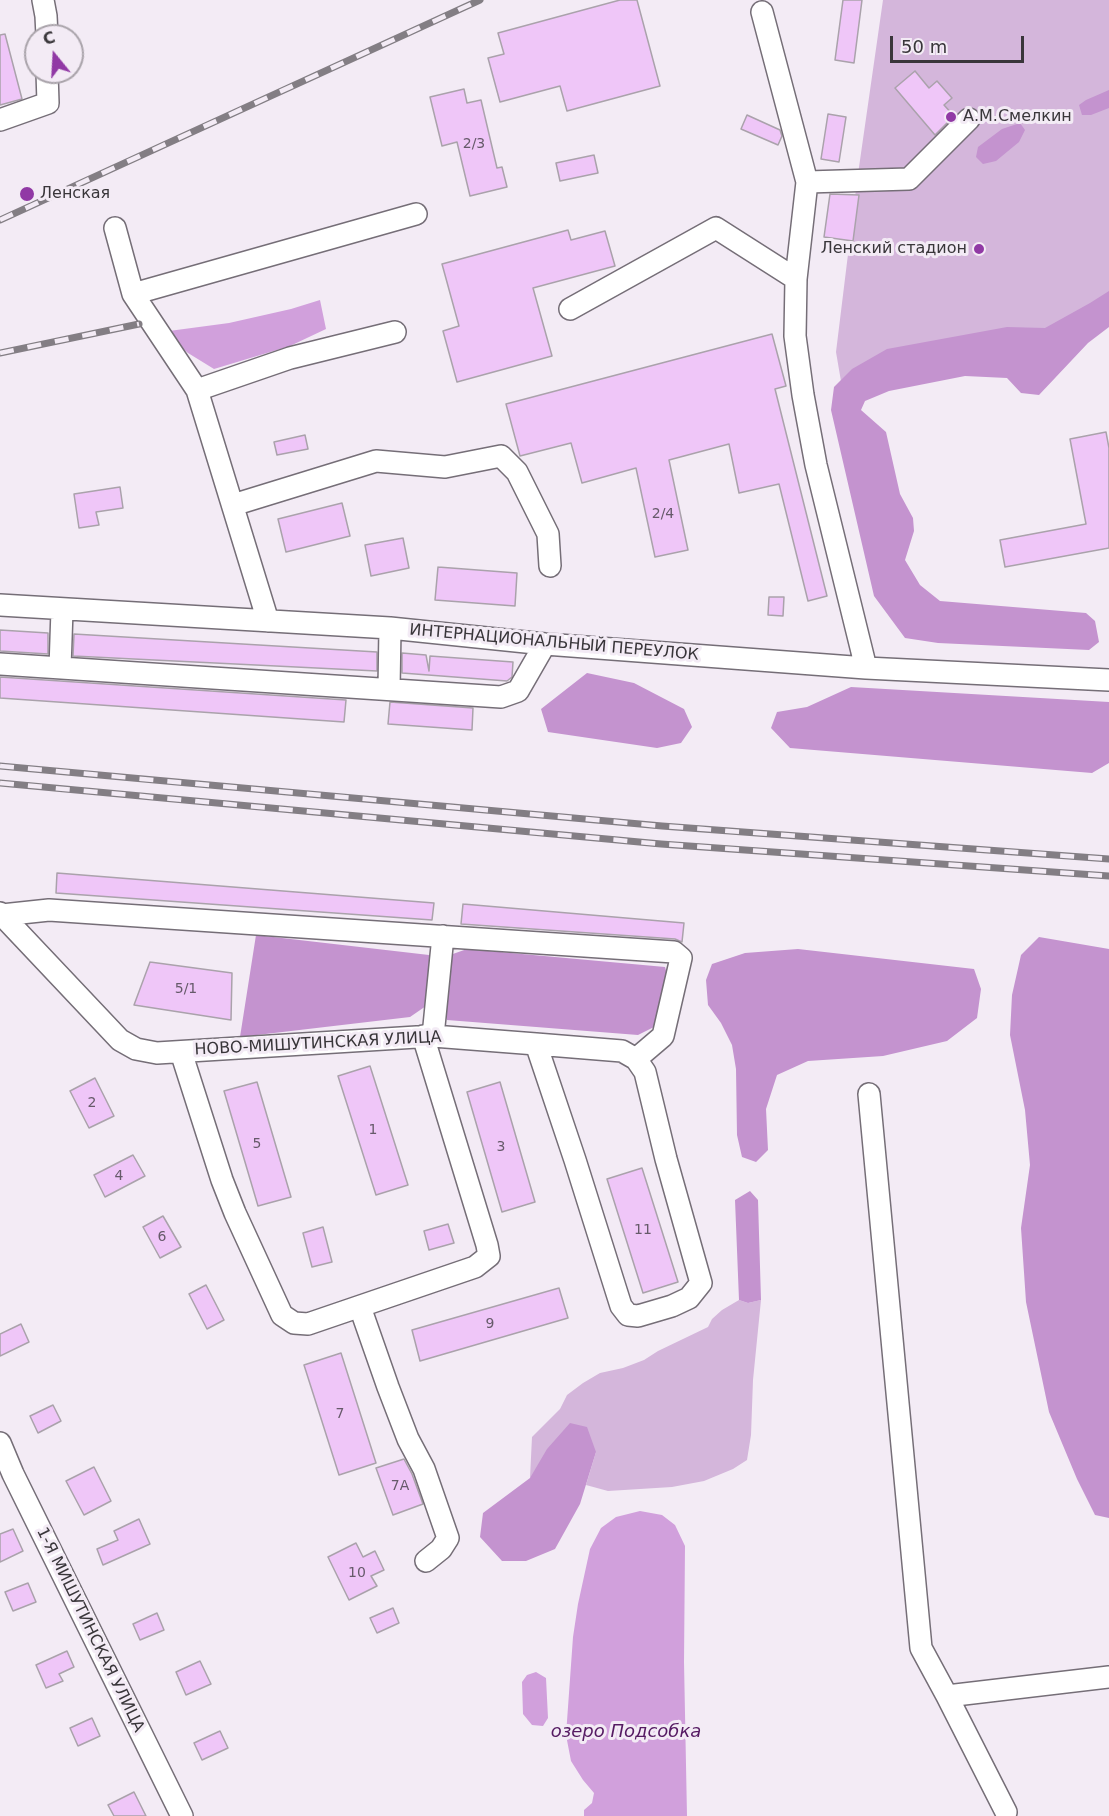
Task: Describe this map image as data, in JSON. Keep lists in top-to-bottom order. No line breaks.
{"streets":{"street":["ИНТЕРНАЦИОНАЛЬНЫЙ ПЕРЕУЛОК","НОВО-МИШУТИНСКАЯ УЛИЦА","1-Я МИШУТИНСКАЯ УЛИЦА"]},"water":["озеро Подсобка"],"places":["А.М.Смелкин","Ленская","Ленский стадион"],"house_numbers":["2/3","2/4","5/1","2","1","5","3","4","11","6","9","7","7А","10"],"scale_bar":"50 m","north":"top"}
